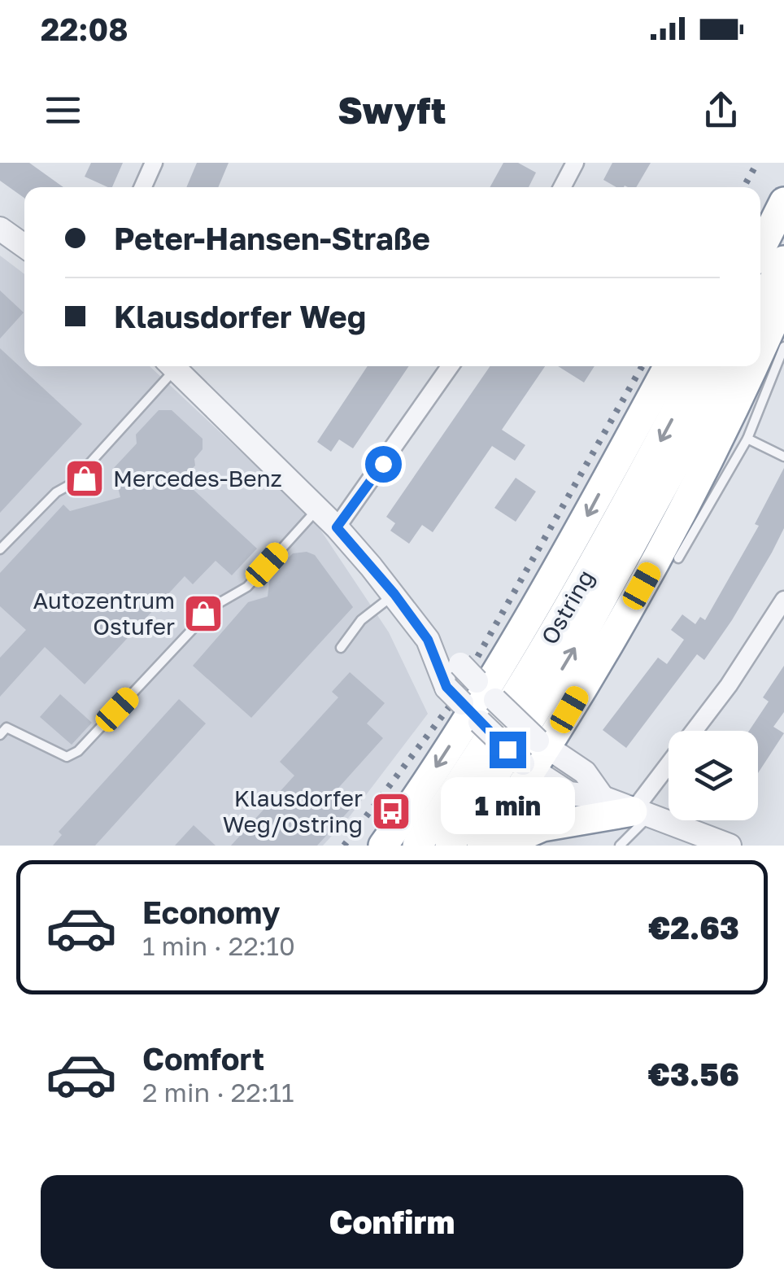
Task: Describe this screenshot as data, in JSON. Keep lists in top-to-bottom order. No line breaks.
{"streets":{"highway":["Ostring"]},"places":{"shop":["Mercedes-Benz","Autozentrum Ostufer"],"bus stop":["Klausdorfer Weg/Ostring"]},"page":{"status":"22:08","header":"Swyft","banner":["Peter-Hansen-Straße","Klausdorfer Weg"],"bubble":"1 min","list":[{"name":"Economy","note":"1 min · 22:10","value":"€2.63"},{"name":"Comfort","note":"2 min · 22:11","value":"€3.56"}],"buttons":"Confirm"}}
